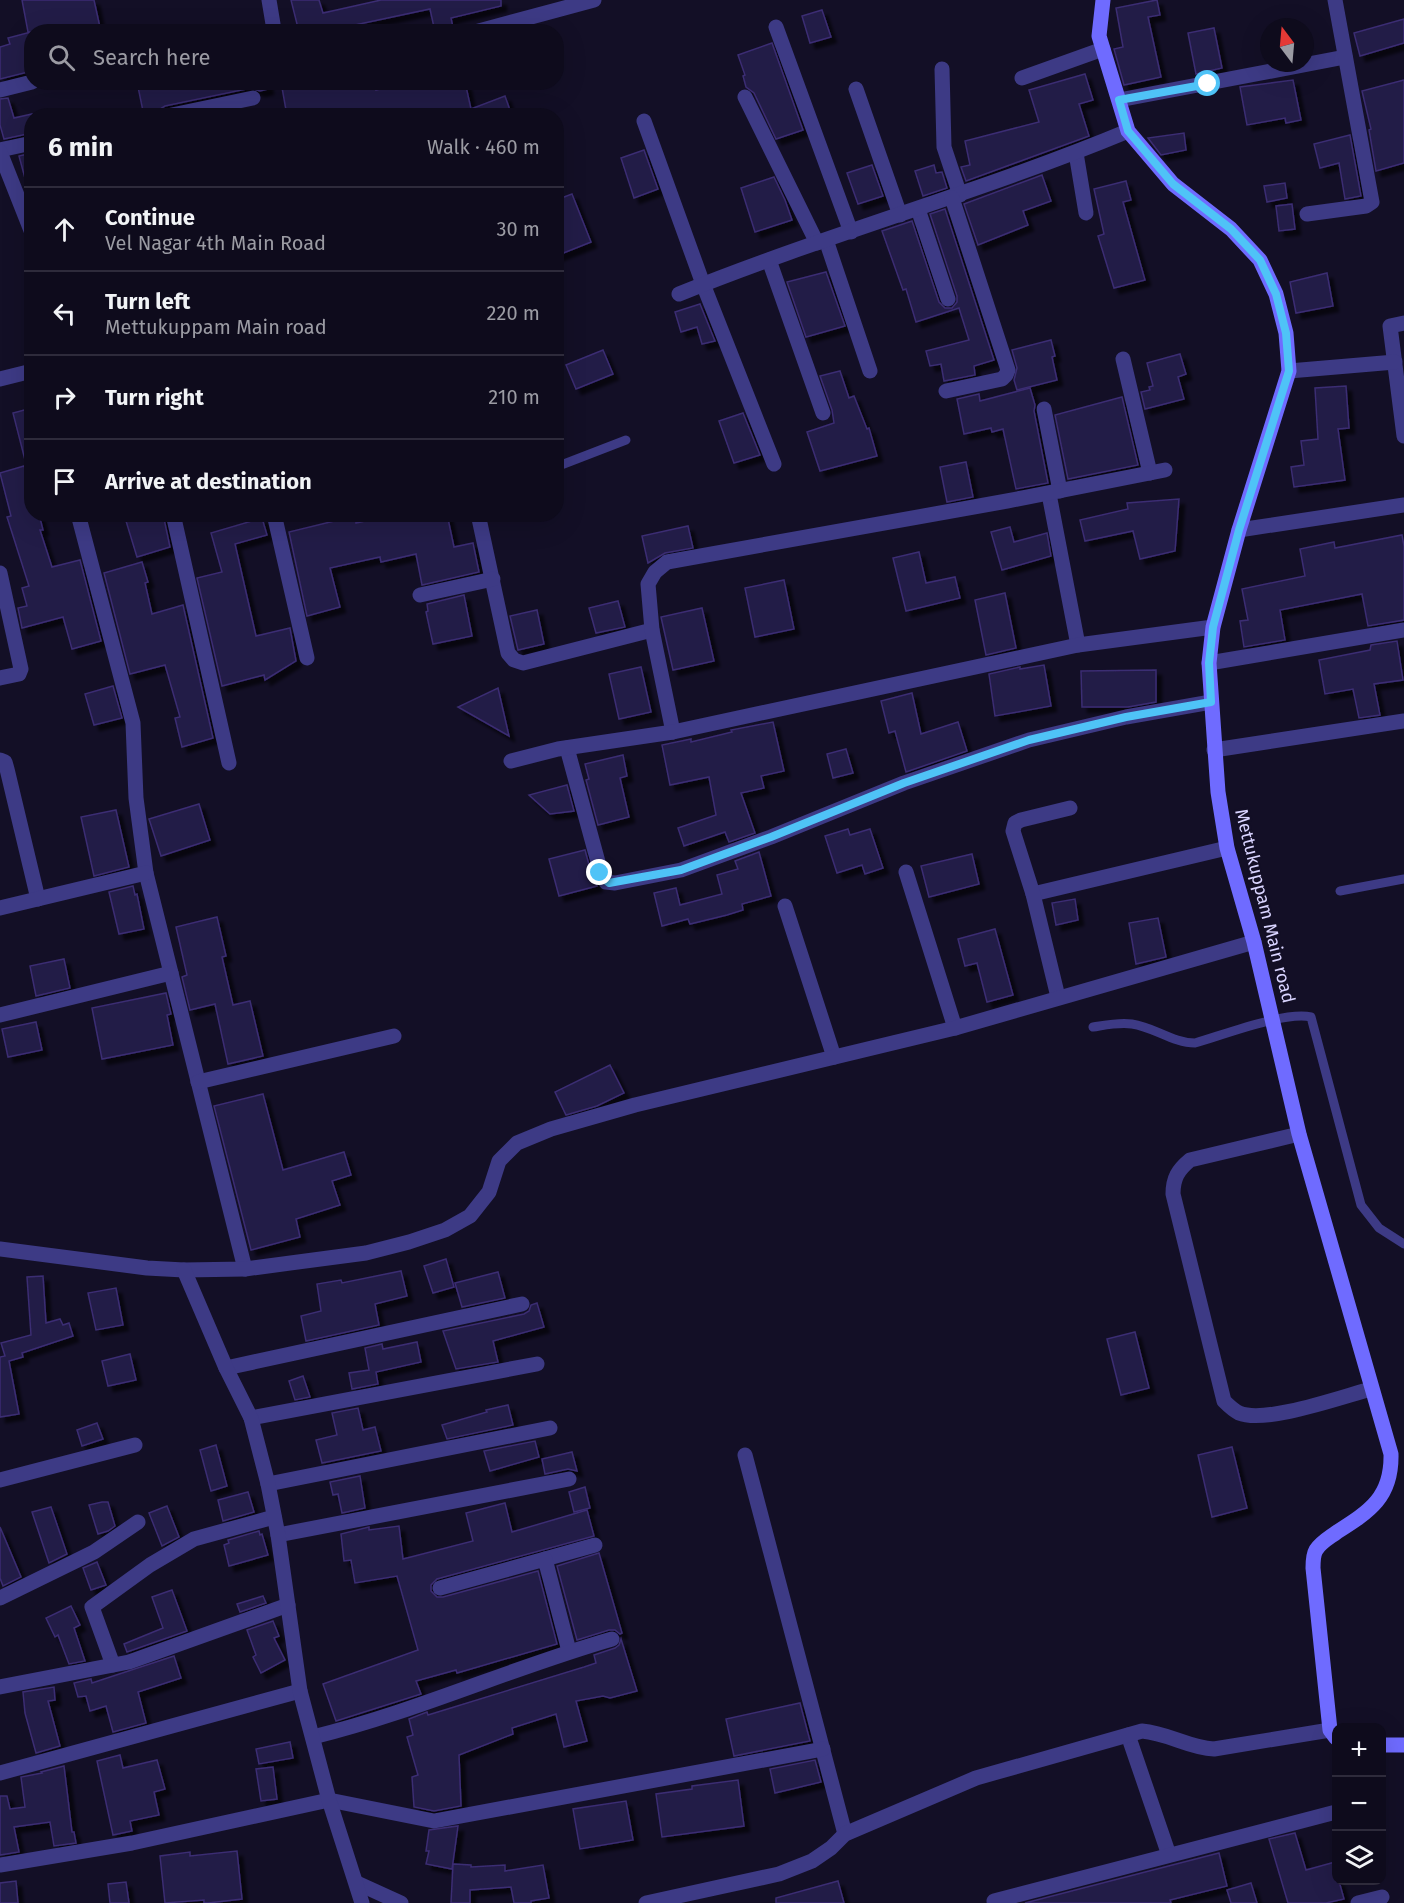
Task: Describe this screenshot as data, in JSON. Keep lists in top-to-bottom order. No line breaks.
{"streets":{"main road":["Mettukuppam Main road"]},"north":"top","page":{"search":"Search here","heading":["6 min","Walk · 460 m"],"list":[["Continue","Vel Nagar 4th Main Road","30 m"],["Turn left","Mettukuppam Main road","220 m"],["Turn right","210 m"],"Arrive at destination"],"map_buttons":["+","−"]}}
